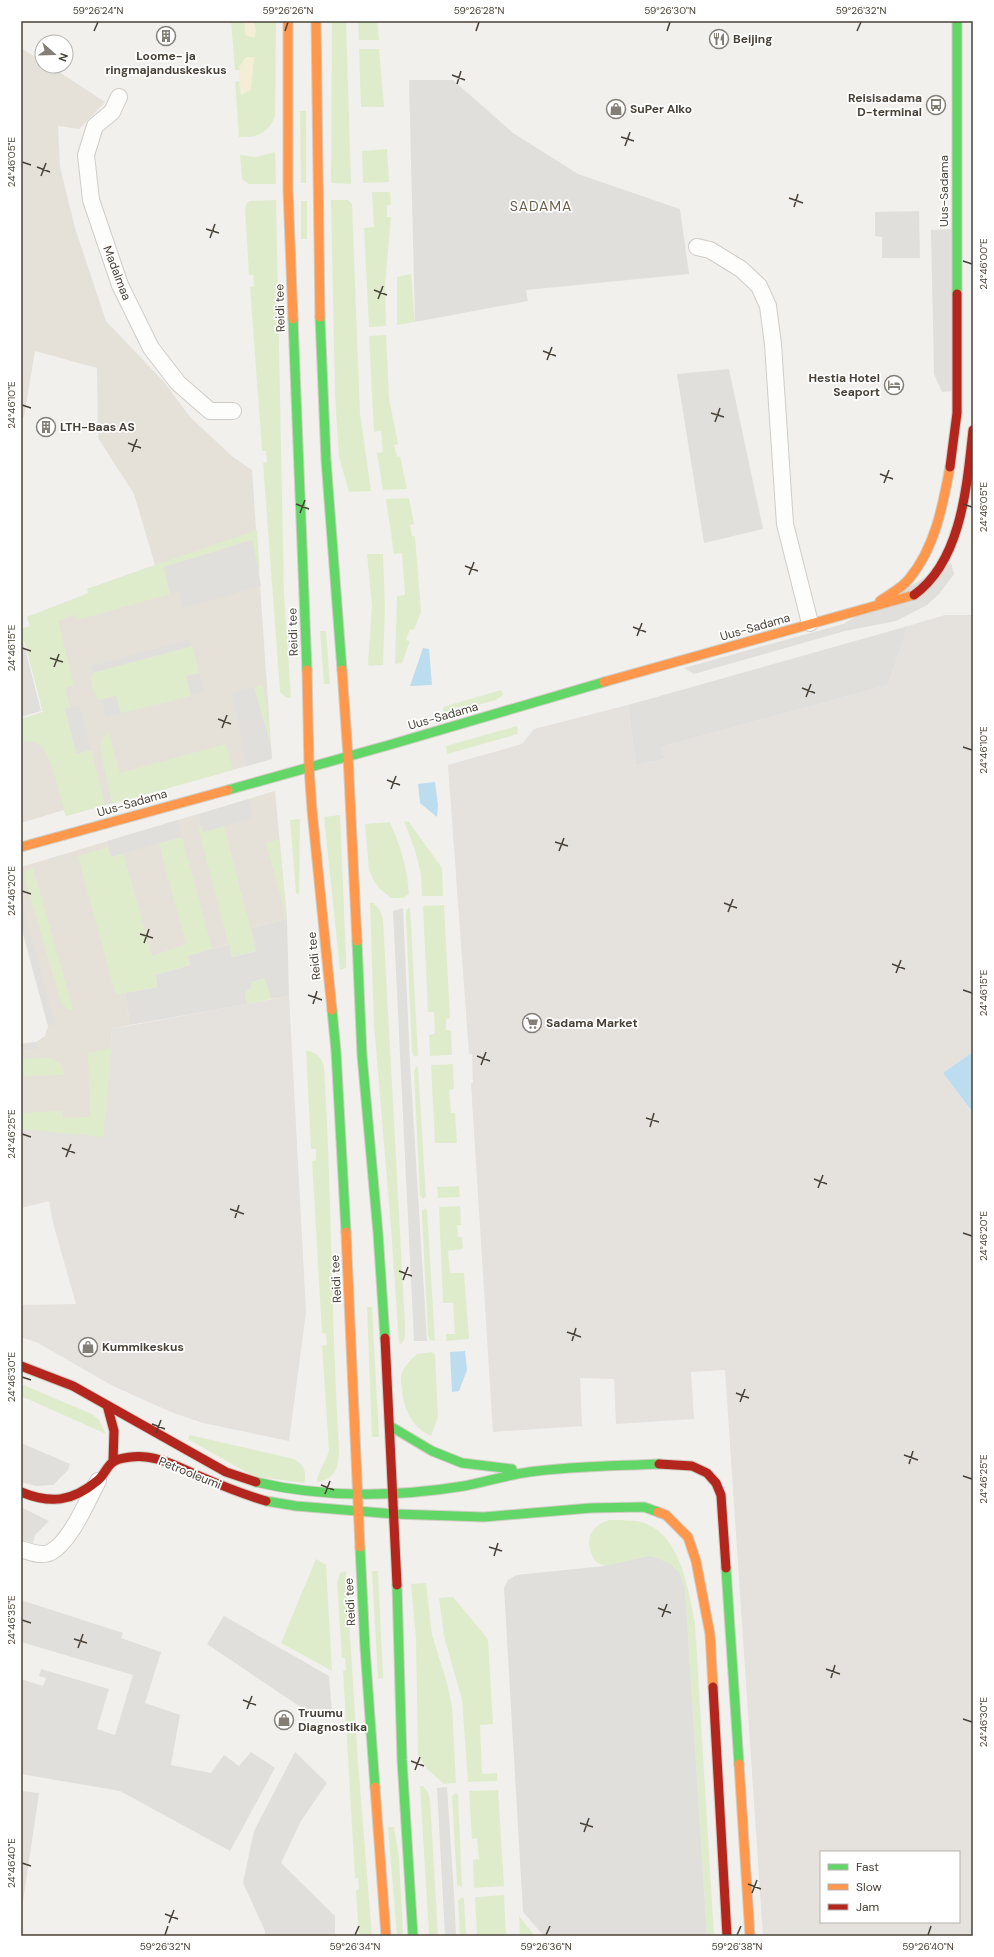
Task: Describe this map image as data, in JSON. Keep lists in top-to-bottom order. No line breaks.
{"streets":{"street":["Uus-Sadama","Madalmaa","Reidi tee","Petrooleumi"]},"crossings":[["Uus-Sadama","Reidi tee"],["Reidi tee","Petrooleumi"]],"districts":["SADAMA"],"places":{"building":["Loome- ja ringmajanduskeskus","LTH-Baas AS"],"restaurant":["Beijing"],"bus stop":["Reisisadama D-terminal"],"shop":["SuPer Alko","Kummikeskus","Truumu Diagnostika"],"hotel":["Hestia Hotel Seaport"],"supermarket":["Sadama Market"]},"legend":["Fast","Slow","Jam"],"north":"right","coordinates":["59°26'24\"N","59°26'26\"N","59°26'28\"N","59°26'30\"N","59°26'32\"N","24°46'05\"E","24°46'00\"E","24°46'10\"E","24°46'15\"E","24°46'20\"E","24°46'25\"E","24°46'30\"E","24°46'35\"E","24°46'40\"E","59°26'34\"N","59°26'36\"N","59°26'38\"N","59°26'40\"N"]}
